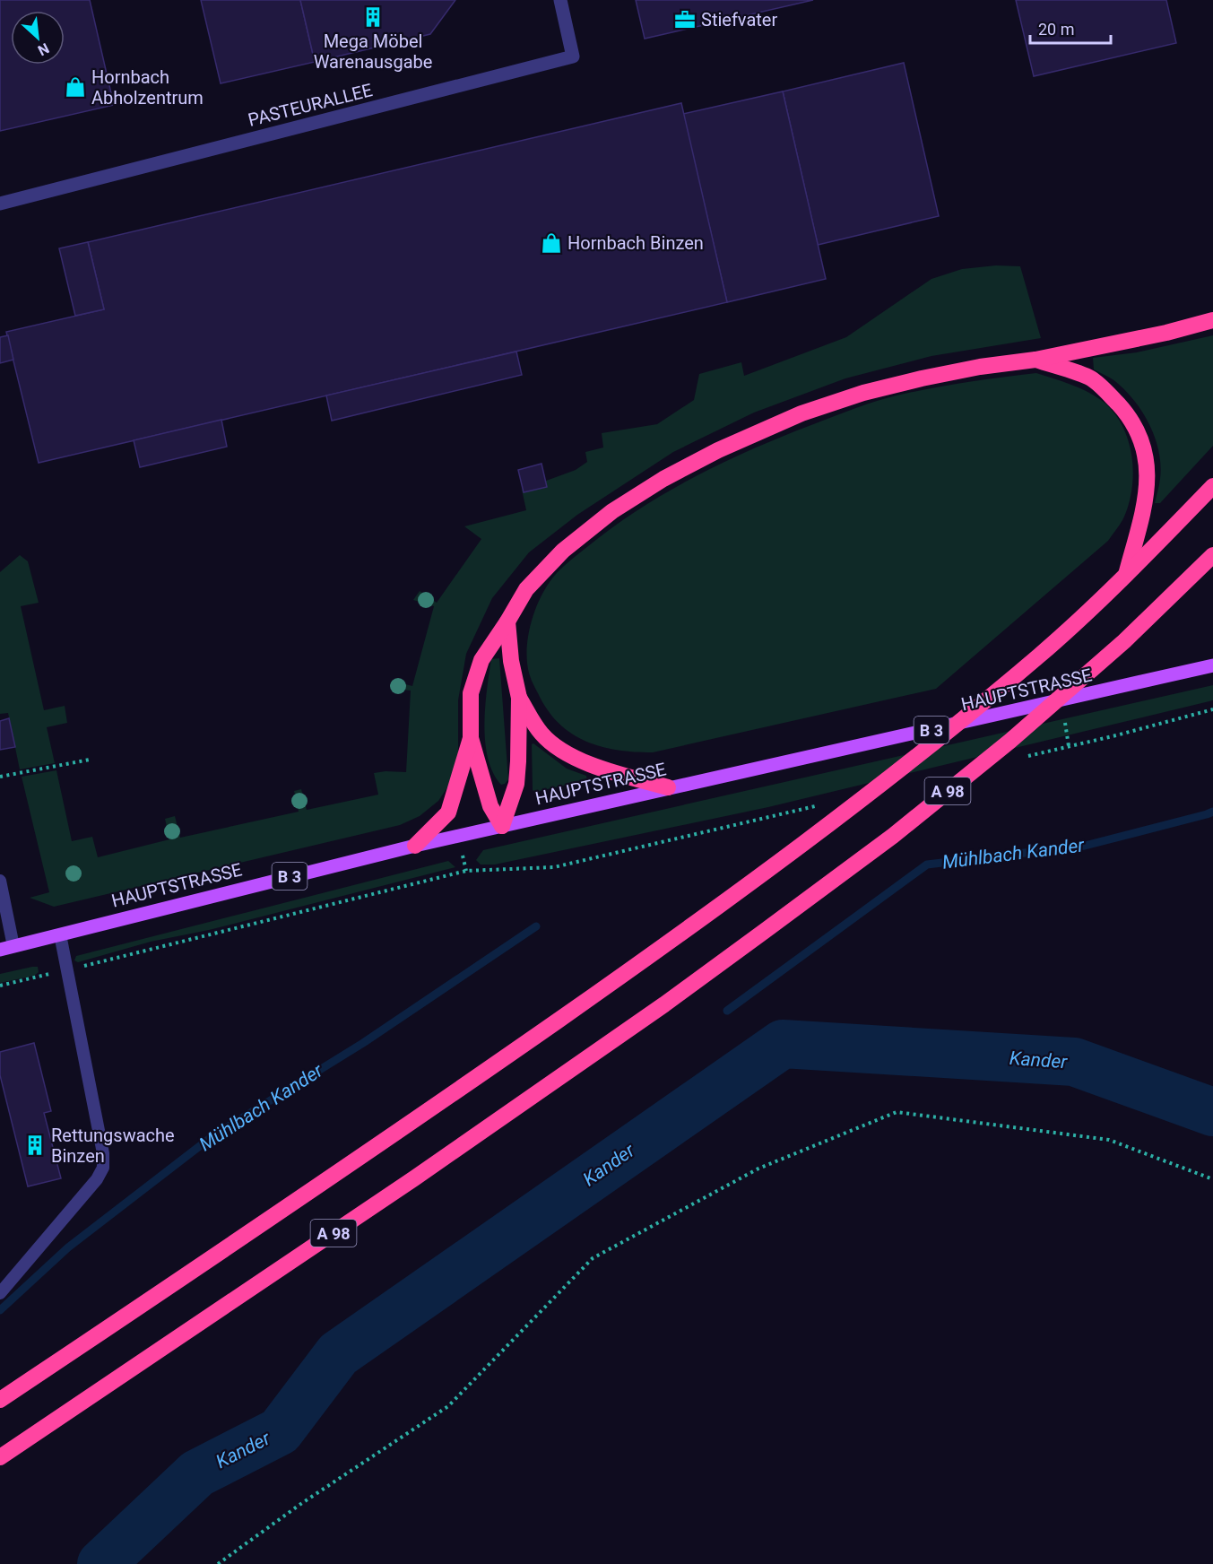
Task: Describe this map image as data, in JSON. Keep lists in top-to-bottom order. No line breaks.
{"streets":{"highway":["A 98"],"main road":["HAUPTSTRASSE","B 3"],"street":["PASTEURALLEE"]},"water":["Mühlbach Kander","Kander"],"places":{"building":["Mega Möbel Warenausgabe","Rettungswache Binzen"],"office":["Stiefvater"],"shop":["Hornbach Abholzentrum","Hornbach Binzen"]},"scale_bar":"20 m","north":"bottom right"}
